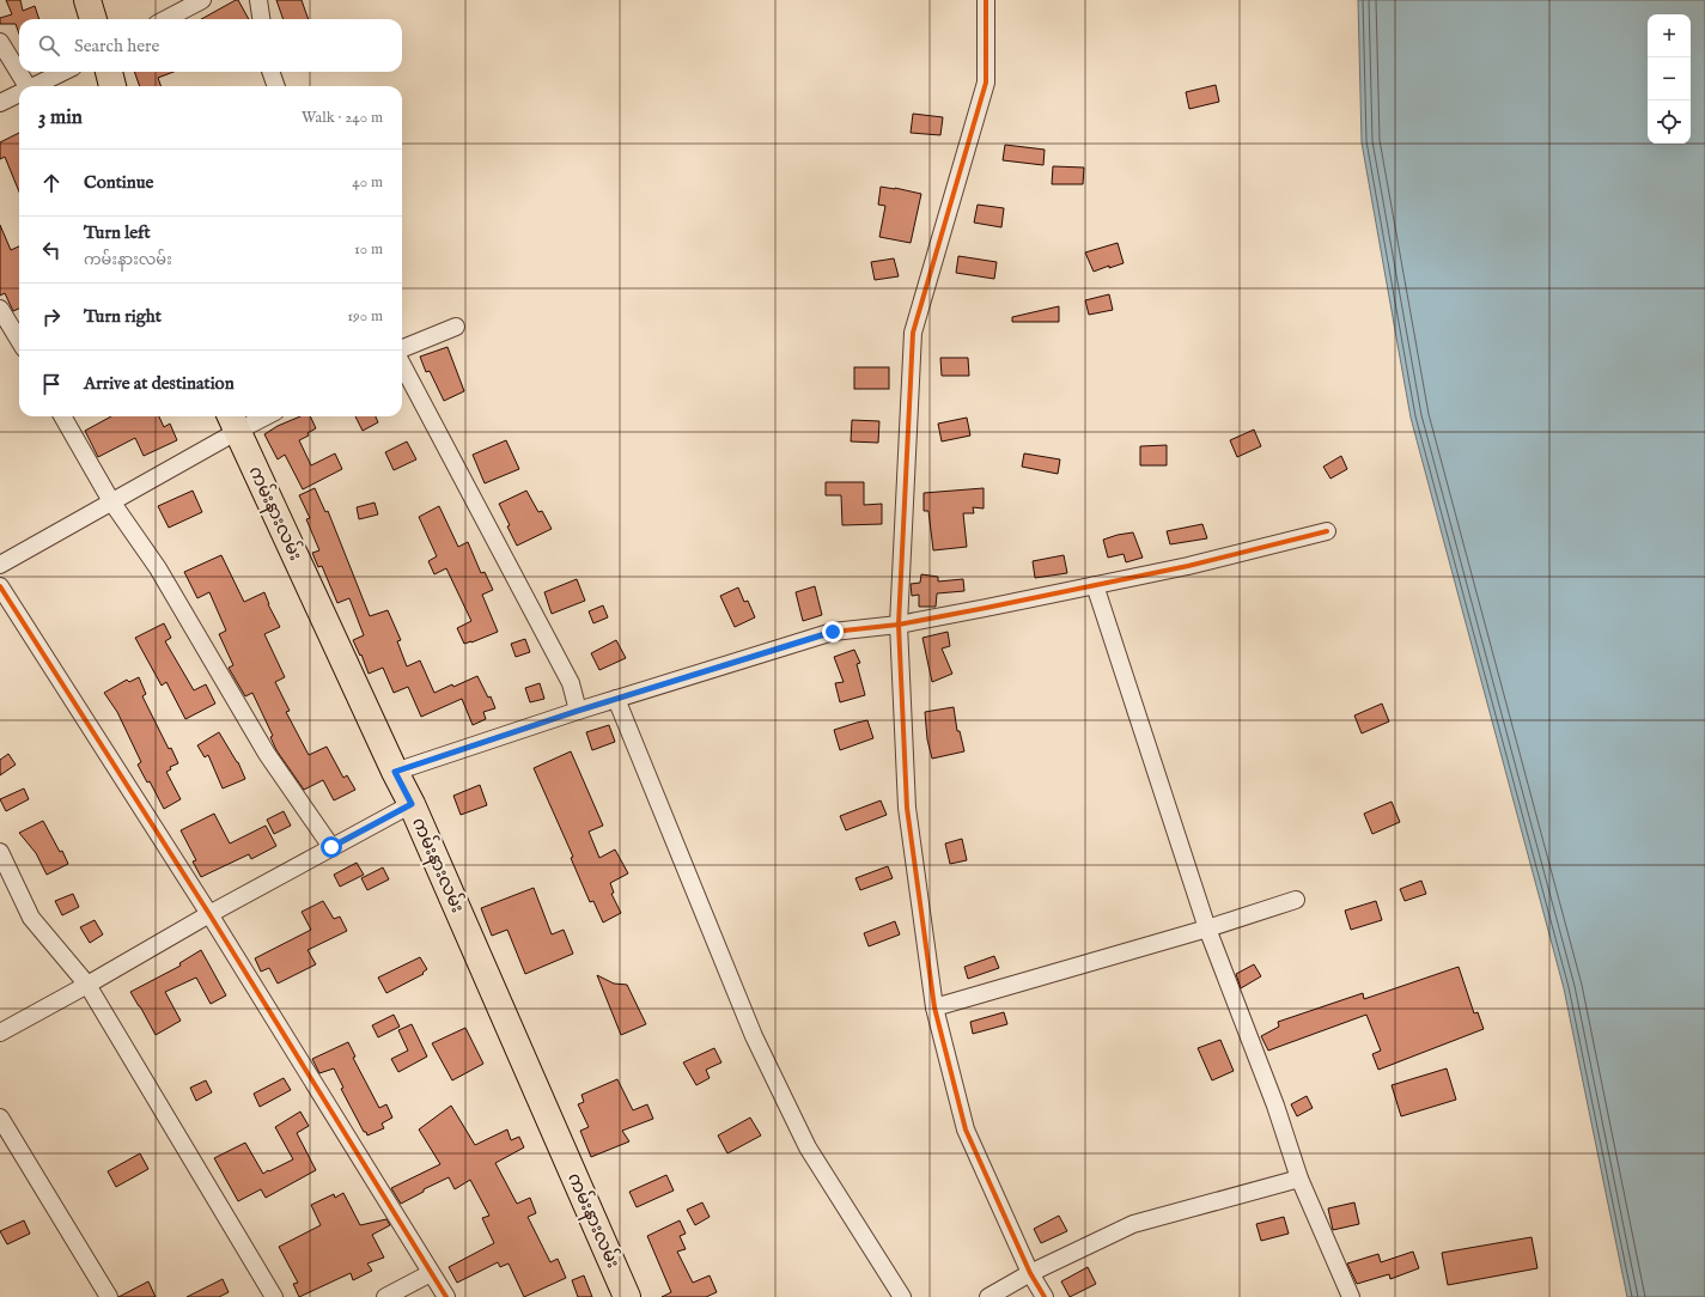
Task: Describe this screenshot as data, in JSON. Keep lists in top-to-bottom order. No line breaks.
{"streets":{"main road":["ကမ်းနားလမ်း"]},"page":{"map_buttons":["+","−"],"search":"Search here","heading":["3 min","Walk · 240 m"],"list":[["Continue","40 m"],["Turn left","ကမ်းနားလမ်း","10 m"],["Turn right","190 m"],"Arrive at destination"]}}
